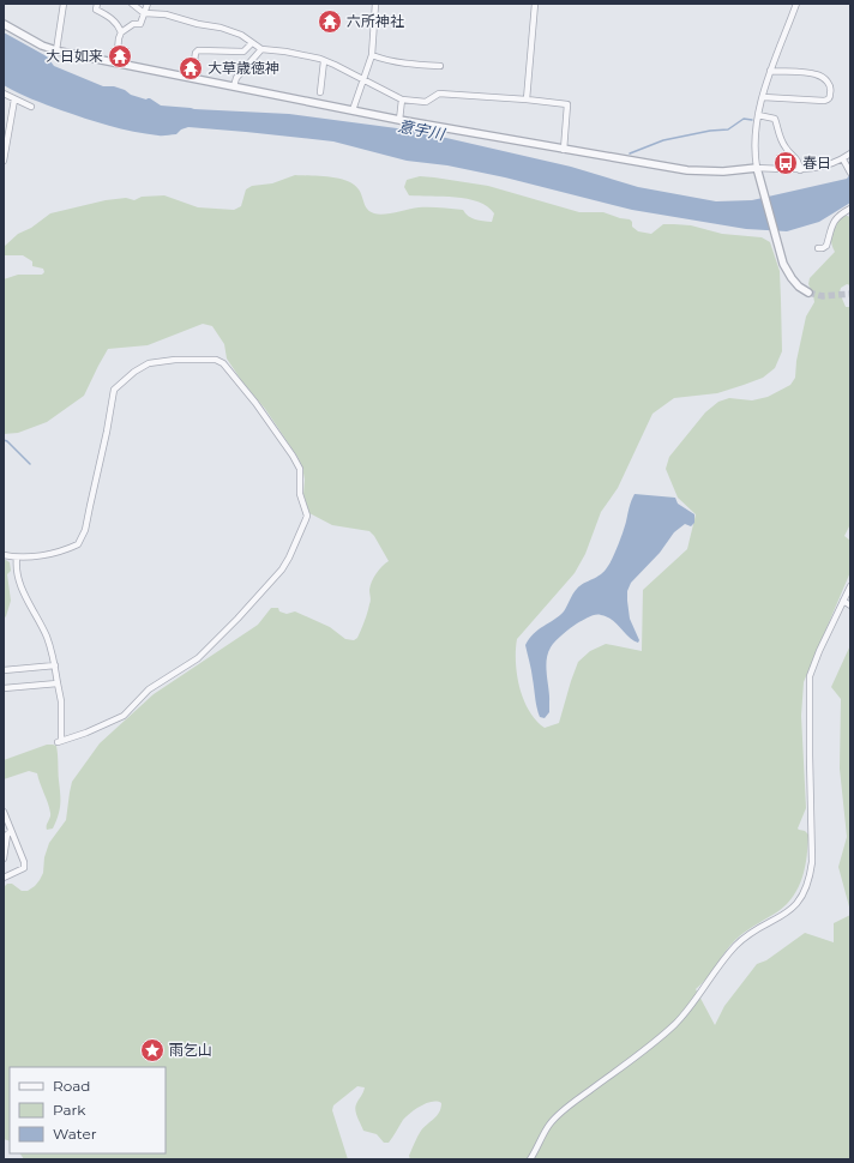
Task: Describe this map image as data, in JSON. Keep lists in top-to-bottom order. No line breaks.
{"water":["意宇川"],"places":{"temple":["六所神社","大日如来","大草歳徳神"],"bus stop":["春日"],"place":["雨乞山"]},"legend":["Road","Park","Water"]}
